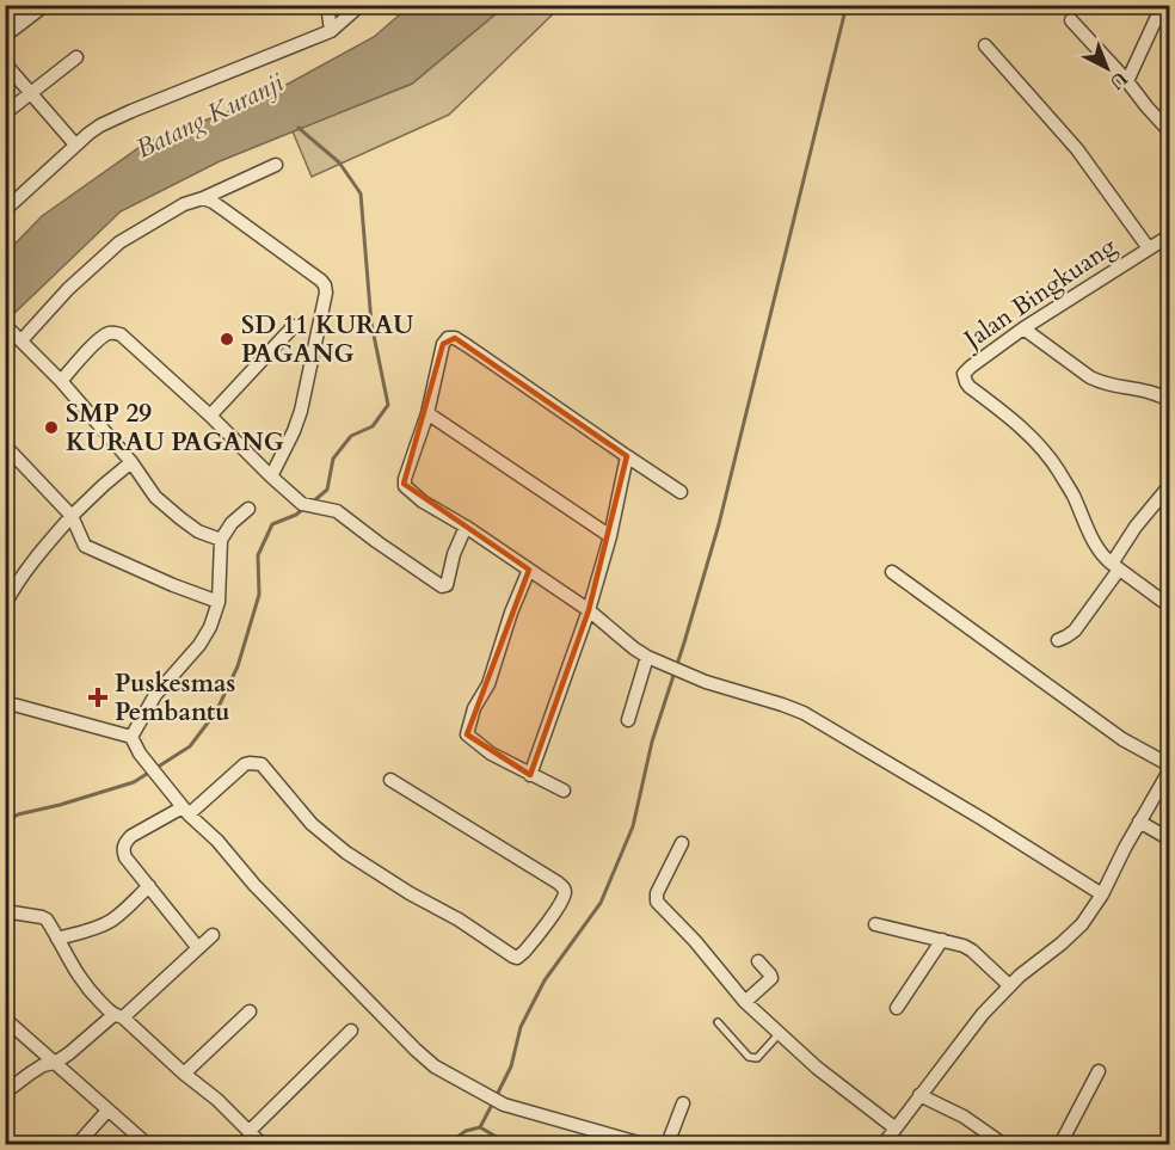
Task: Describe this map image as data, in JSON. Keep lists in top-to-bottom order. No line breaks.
{"streets":{"street":["Jalan Bingkuang"]},"water":["Batang Kuranji"],"places":{"other":["SD 11 KURAU PAGANG","SMP 29 KURAU PAGANG"],"health":["Puskesmas Pembantu"]},"north":"bottom right"}
